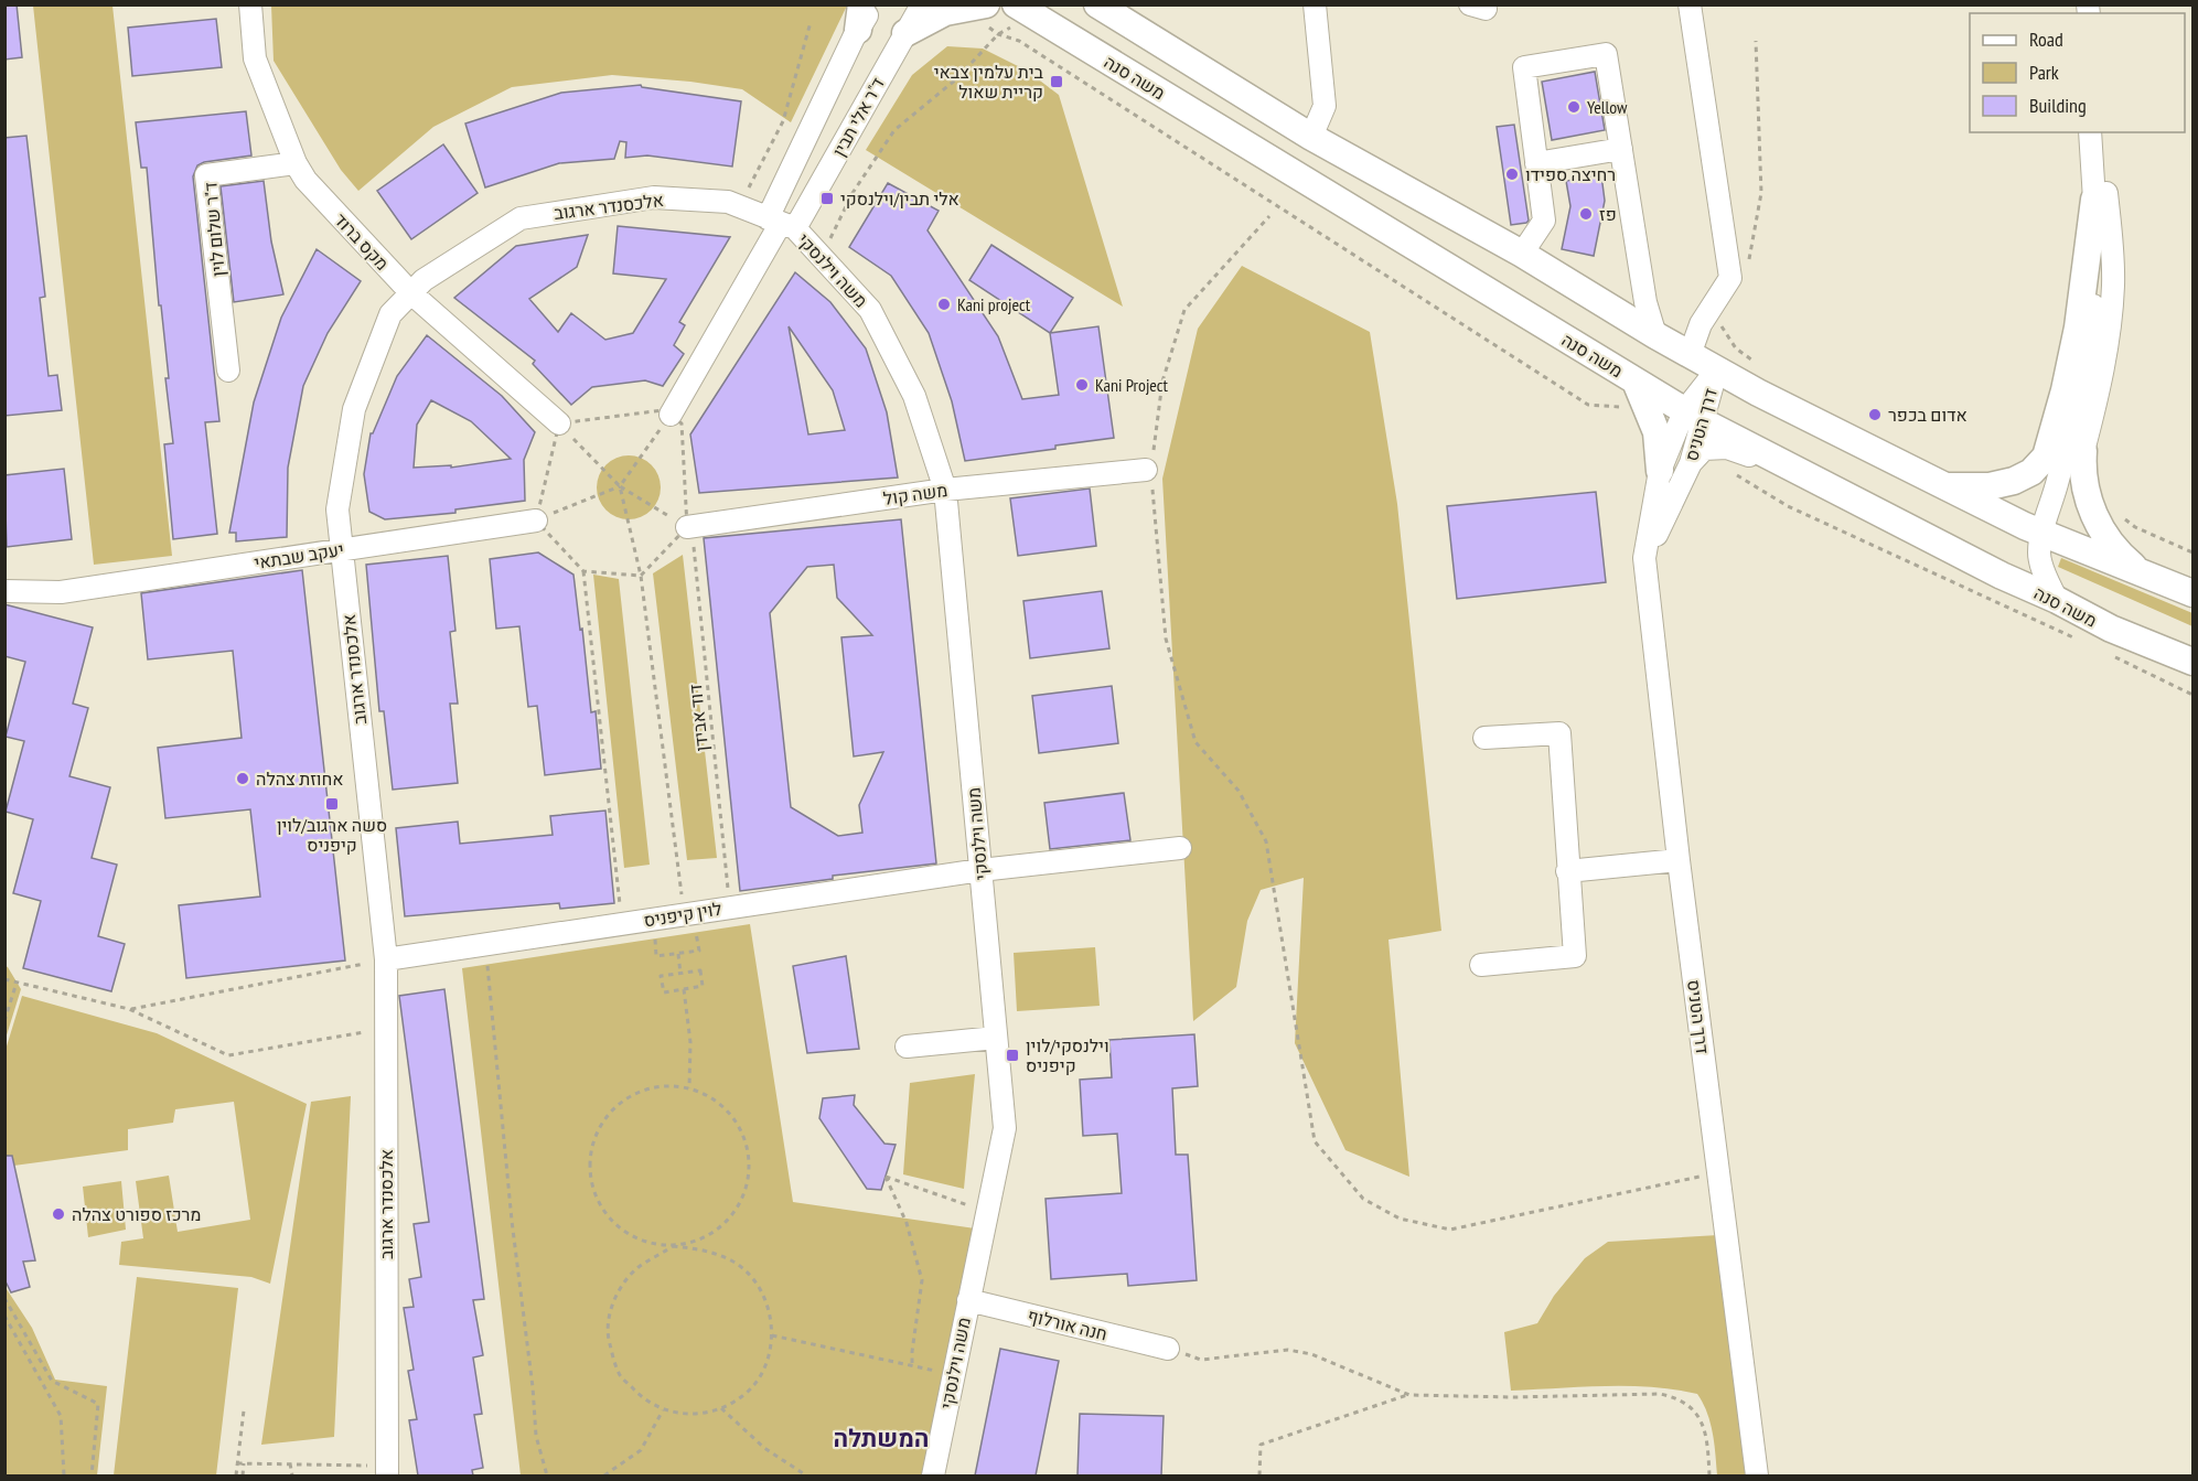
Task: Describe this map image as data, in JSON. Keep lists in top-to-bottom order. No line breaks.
{"streets":{"main road":["משה סנה"],"street":["ד\"ר אלי תבין","אלכסנדר ארגוב","ד\"ר שלום לוין","מקס ברוד","משה וילנסקי","דרך הטניס","משה קול","יעקב שבתאי","לוין קיפניס","חנה אורלוף"],"path":["דוד אבידן"]},"crossings":[["משה סנה","דרך הטניס"],["ד\"ר אלי תבין","אלכסנדר ארגוב"],["ד\"ר אלי תבין","משה וילנסקי"],["ד\"ר אלי תבין","דוד אבידן"],["אלכסנדר ארגוב","מקס ברוד"],["אלכסנדר ארגוב","משה וילנסקי"],["אלכסנדר ארגוב","יעקב שבתאי"],["אלכסנדר ארגוב","לוין קיפניס"],["ד\"ר שלום לוין","מקס ברוד"],["משה וילנסקי","משה קול"],["משה וילנסקי","לוין קיפניס"],["משה וילנסקי","חנה אורלוף"],["משה קול","דוד אבידן"],["דוד אבידן","לוין קיפניס"]],"districts":["המשתלה"],"places":{"transit":["בית עלמין צבאי קריית שאול","אלי תבין/וילנסקי","סשה ארגוב/לוין קיפניס","וילנסקי/לוין קיפניס"],"other":["Yellow","רחיצה ספידו","פז","Kani project","Kani Project","אדום בכפר","אחוזת צהלה","מרכז ספורט צהלה"]},"legend":["Road","Park","Building"]}
